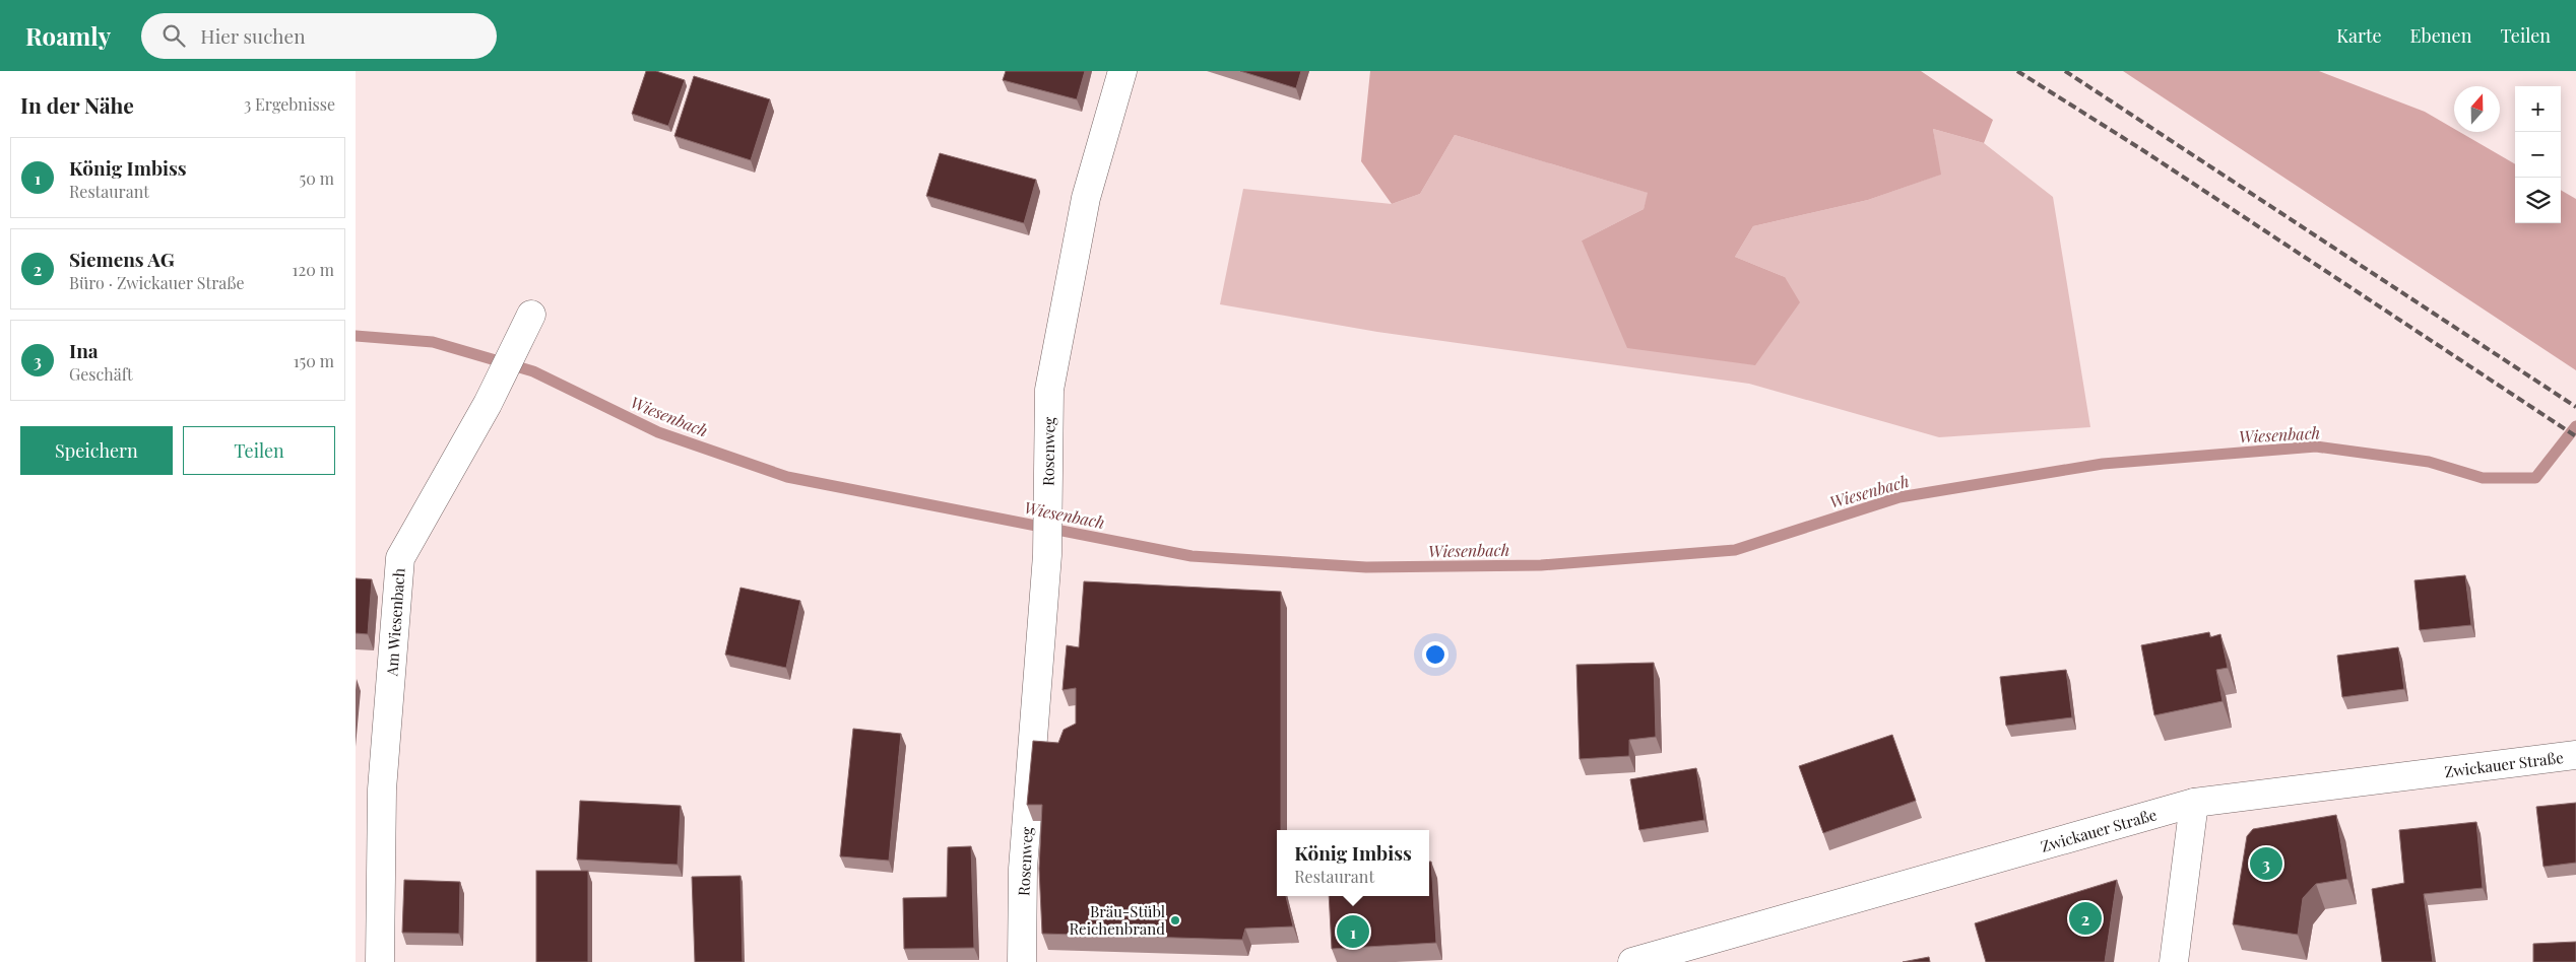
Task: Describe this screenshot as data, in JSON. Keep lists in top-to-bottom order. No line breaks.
{"streets":{"street":["Rosenweg","Am Wiesenbach","Zwickauer Straße"]},"water":["Wiesenbach"],"places":["Bräu-Stübl Reichenbrand"],"north":"top","page":{"header":"Roamly","search":"Hier suchen","nav":["Karte","Ebenen","Teilen"],"heading":["In der Nähe","3 Ergebnisse"],"map_buttons":["+","−"],"list":[{"mark":"1","name":"König Imbiss","note":"Restaurant","value":"50 m"},{"mark":"2","name":"Siemens AG","note":"Büro · Zwickauer Straße","value":"120 m"},{"mark":"3","name":"Ina","note":"Geschäft","value":"150 m"}],"buttons":["Speichern","Teilen"],"popup":["König Imbiss","Restaurant"],"pins":["3","2","1"]}}
